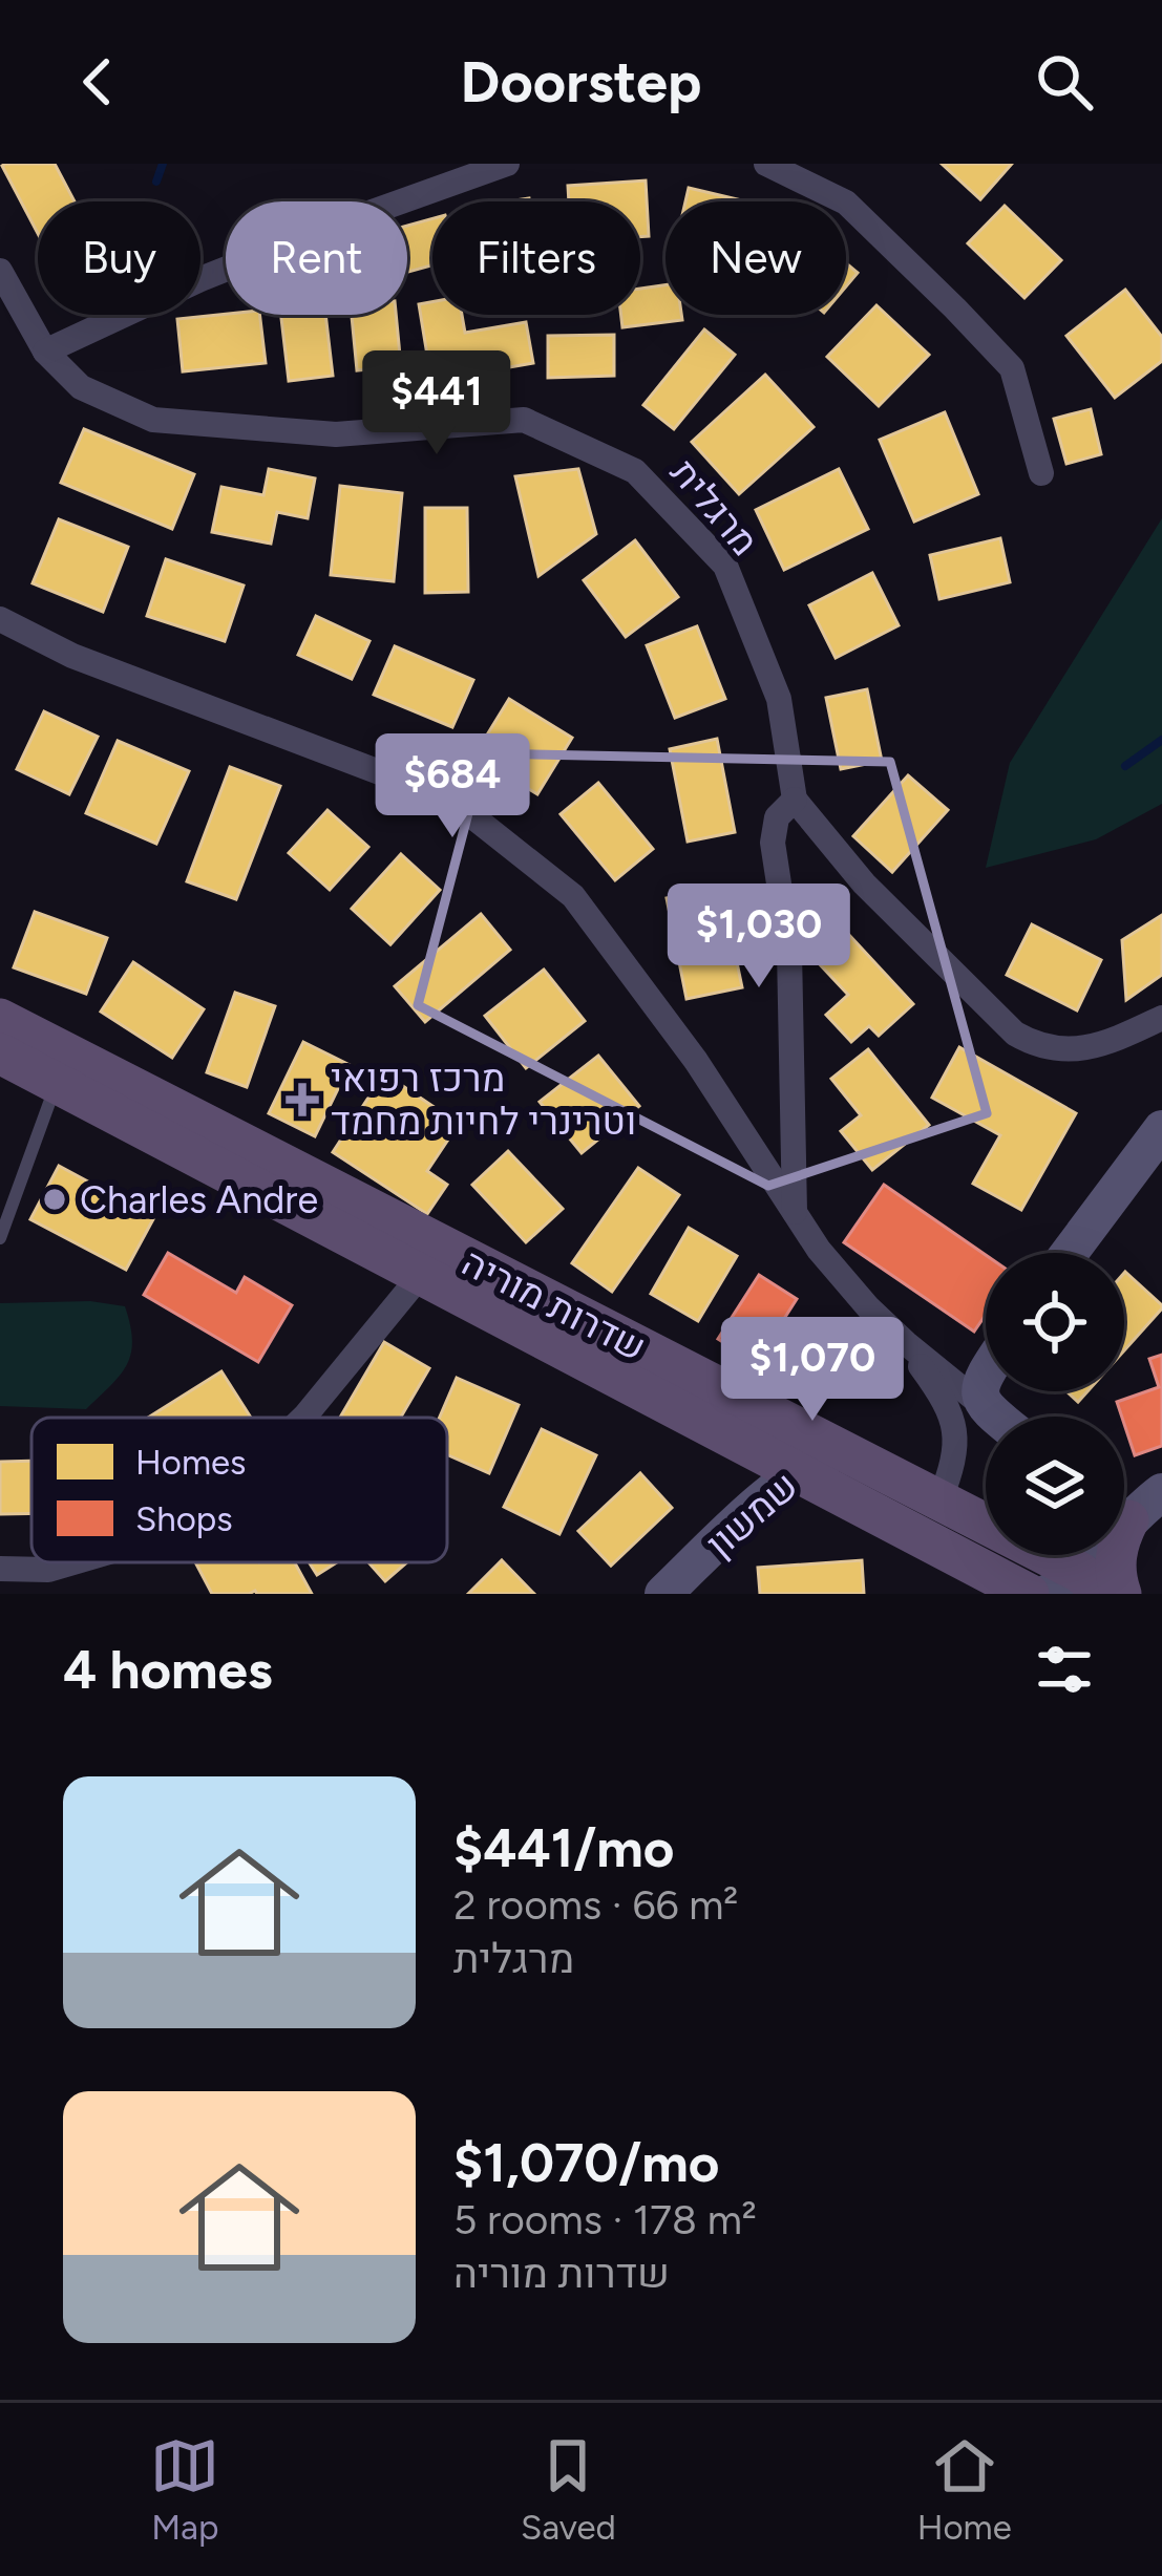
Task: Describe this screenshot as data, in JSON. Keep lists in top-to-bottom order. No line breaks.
{"streets":{"main road":["שדרות מוריה"],"street":["מרגלית","שמשון"]},"crossings":[["שדרות מוריה","שמשון"]],"places":{"health":["מרכז רפואי וטרינרי לחיות מחמד"],"other":["Charles Andre"]},"legend":["Homes","Shops"],"page":{"header":"Doorstep","chip":["Buy","Rent","Filters","New"],"price":["$441","$684","$1,030","$1,070"],"heading":"4 homes","list":[{"name":"$441/mo","note":"2 rooms · 66 m² · מרגלית"},{"name":"$1,070/mo","note":"5 rooms · 178 m² · שדרות מוריה"}],"tabs":["Map","Saved","Home"]}}
